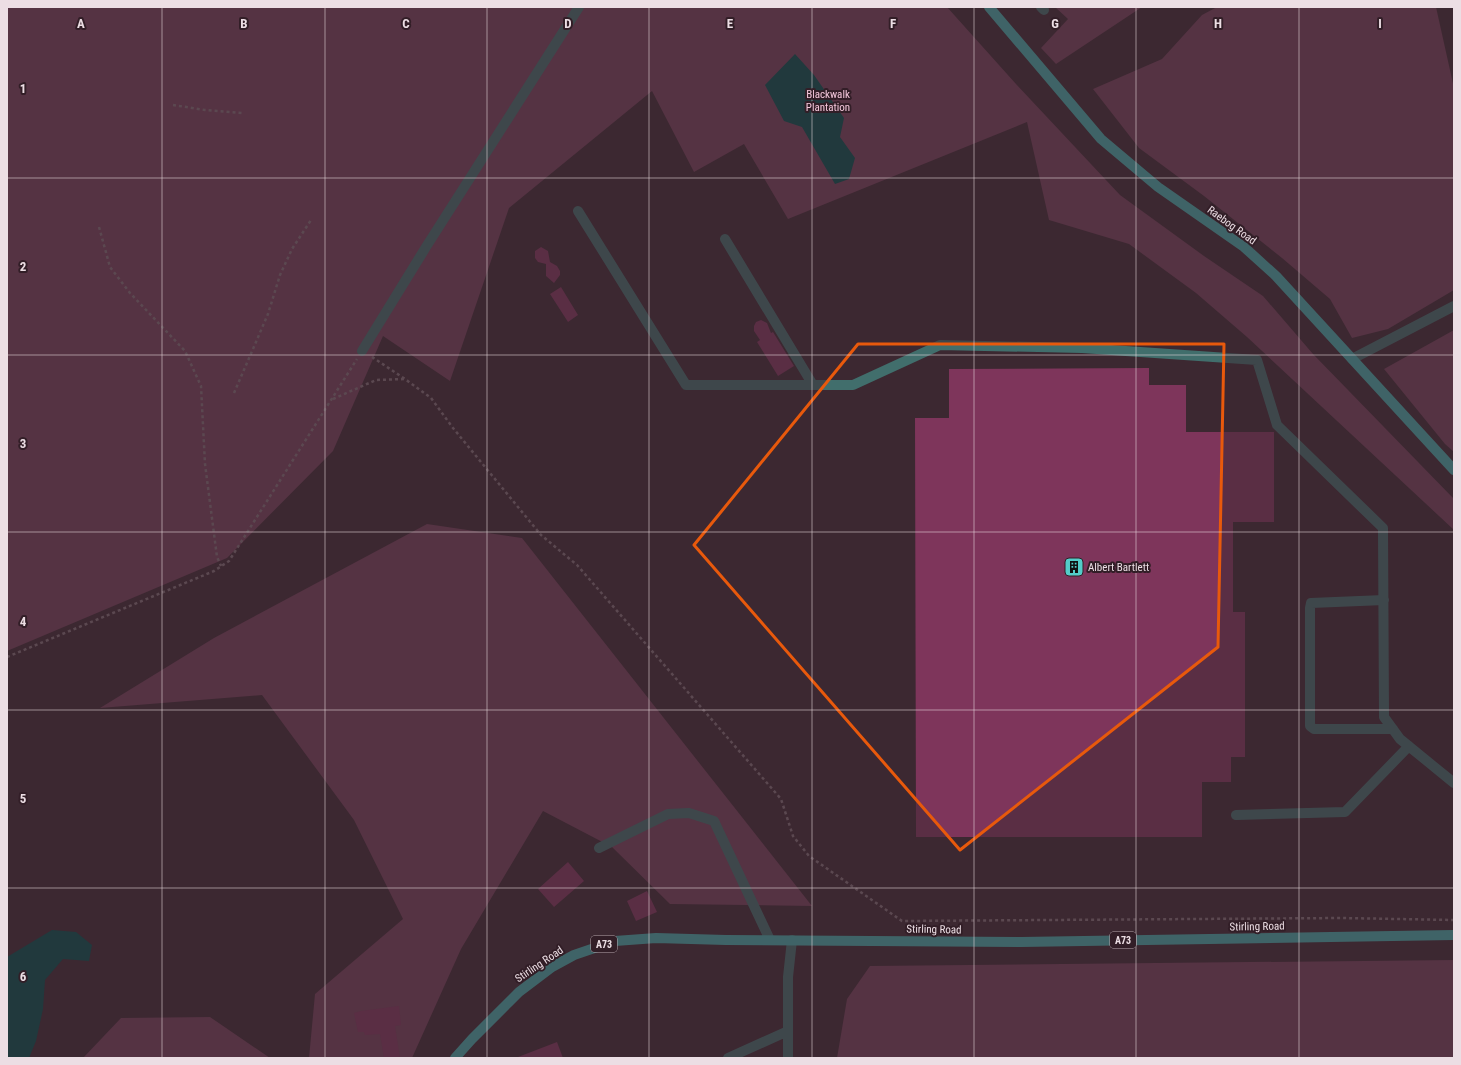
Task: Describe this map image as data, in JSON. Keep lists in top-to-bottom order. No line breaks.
{"streets":{"main road":["Raebog Road","Stirling Road","A73"]},"parks":["Blackwalk Plantation"],"places":{"building":["Albert Bartlett"]},"grid":{"columns":["A","B","C","D","E","F","G","H","I"],"rows":["1","2","3","4","5","6"]}}
